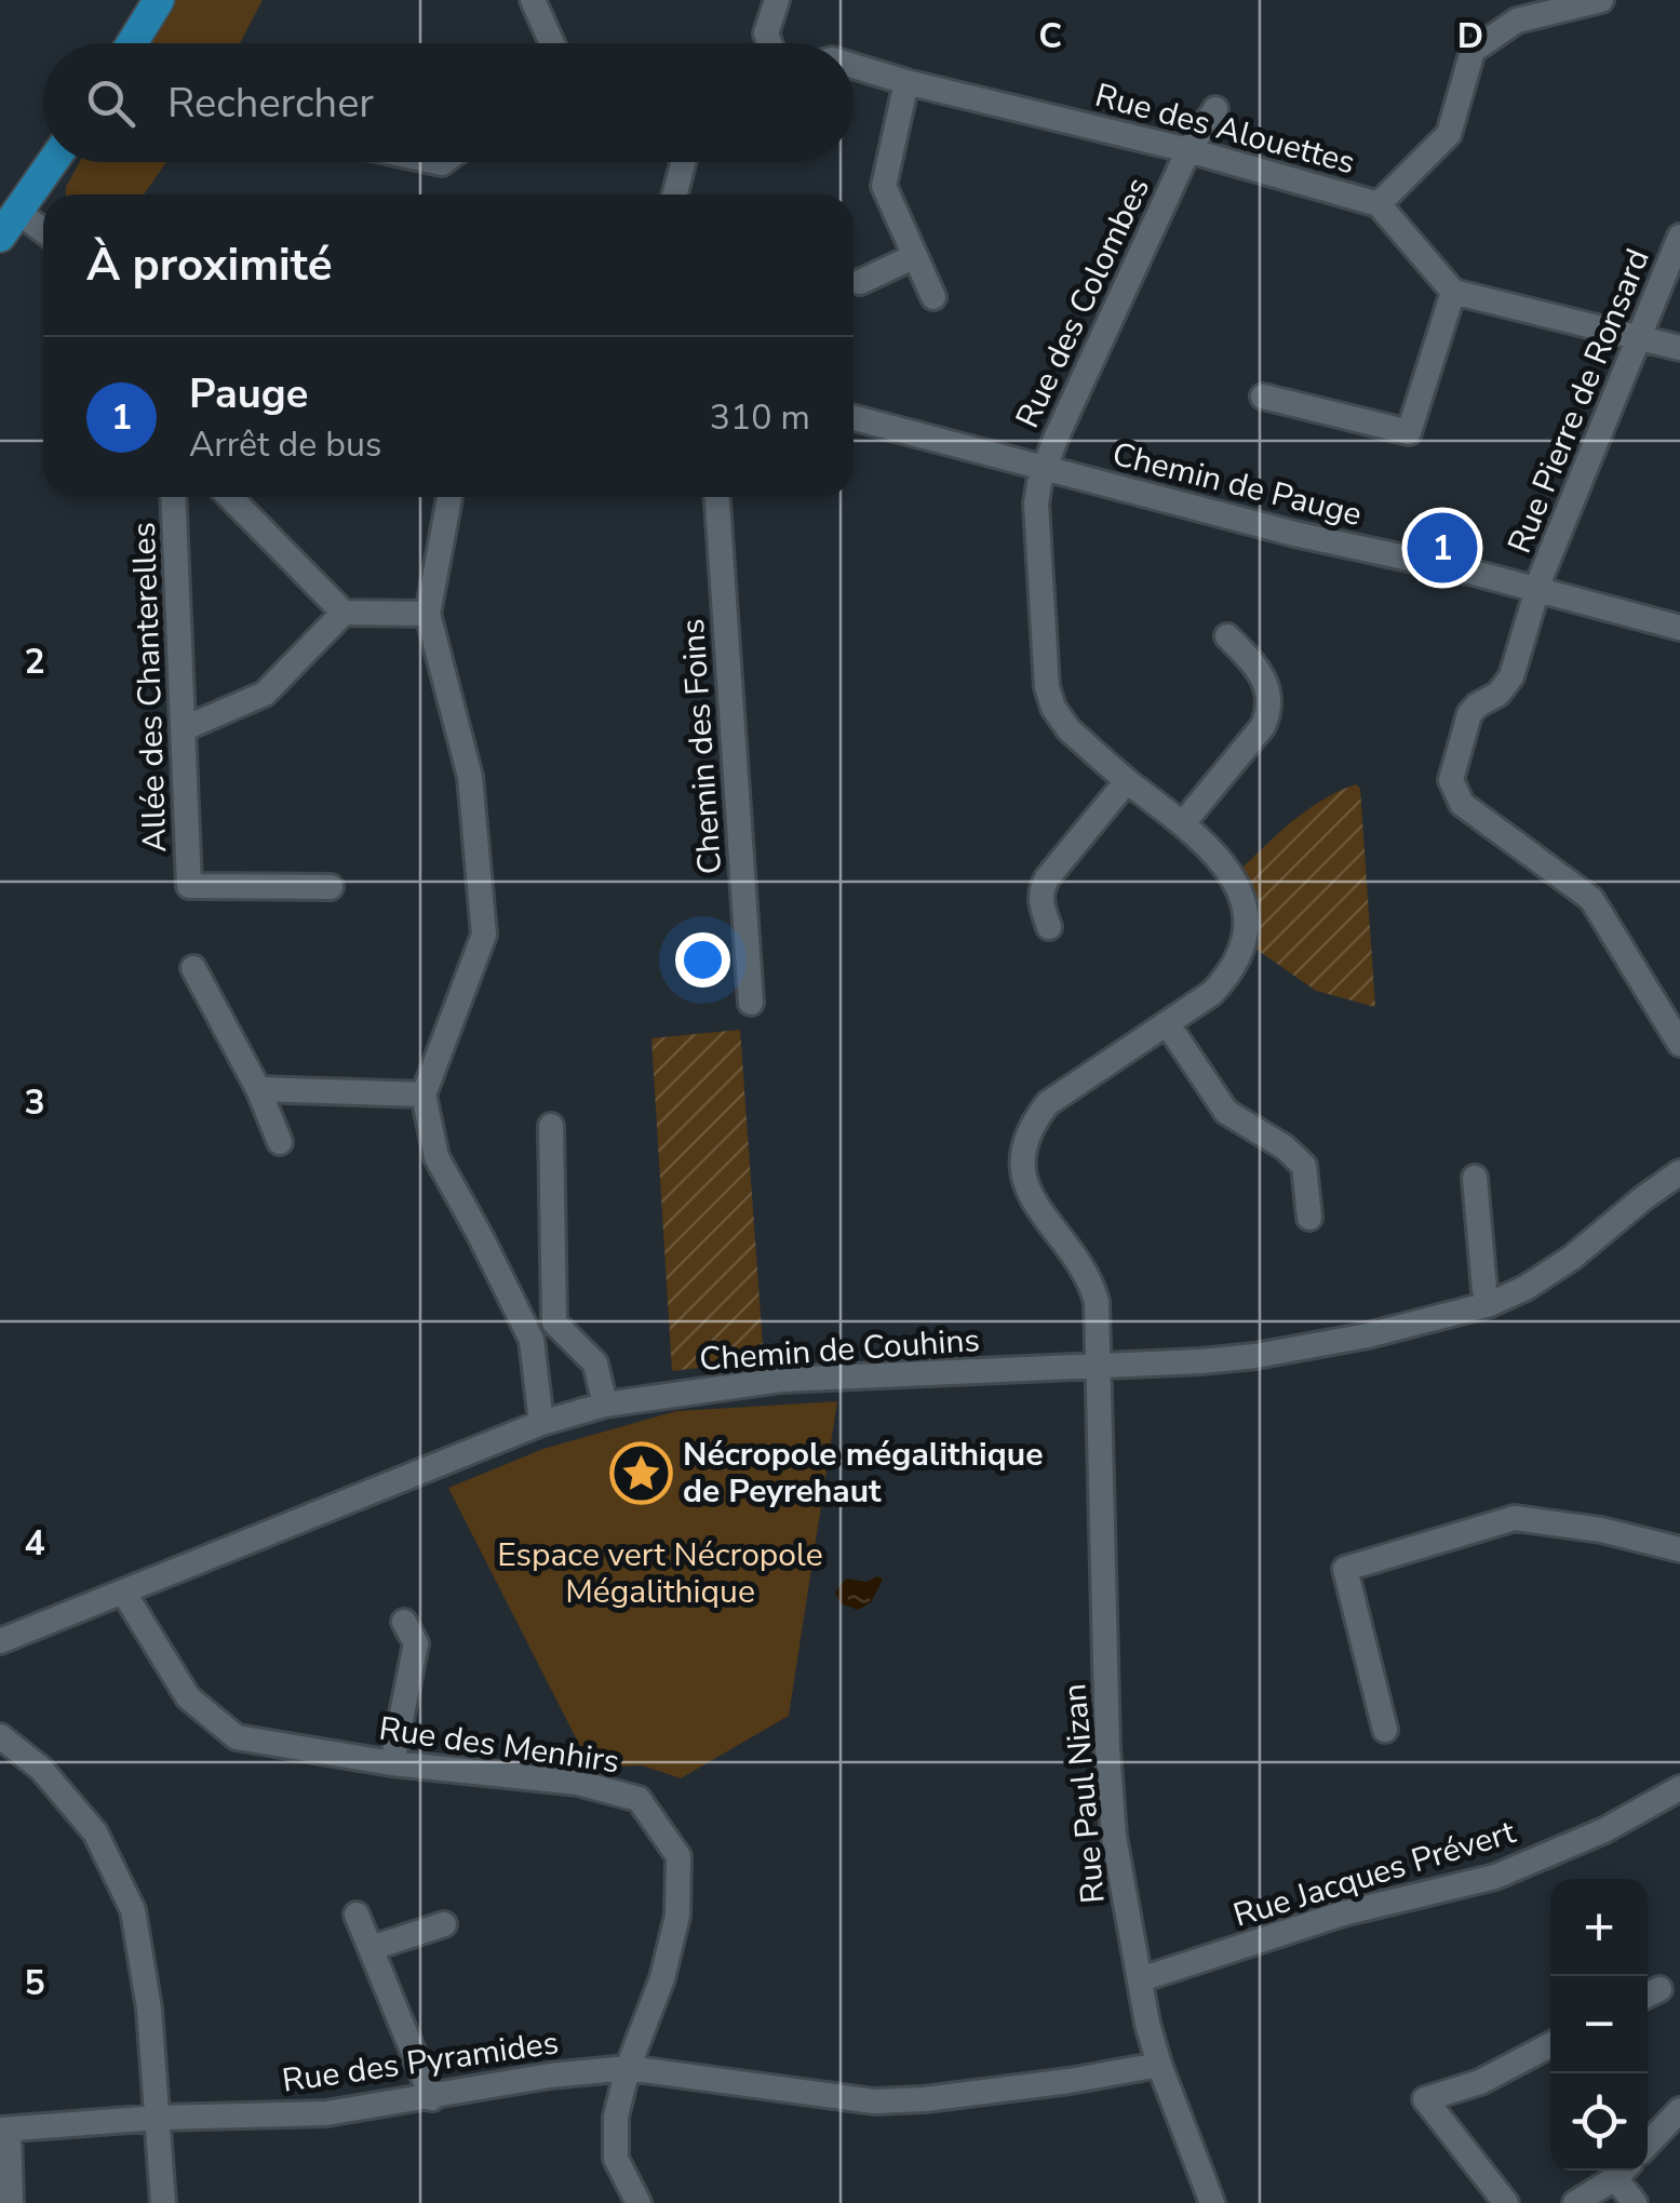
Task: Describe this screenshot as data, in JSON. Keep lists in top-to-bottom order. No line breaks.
{"streets":{"street":["Rue des Alouettes","Rue des Colombes","Rue Pierre de Ronsard","Chemin de Pauge","Allée des Chanterelles","Chemin des Foins","Chemin de Couhins","Rue des Menhirs","Rue Paul Nizan","Rue Jacques Prévert","Rue des Pyramides"]},"crossings":[["Rue des Alouettes","Rue des Colombes"],["Rue des Colombes","Chemin de Pauge"],["Rue des Colombes","Rue Paul Nizan"],["Rue Pierre de Ronsard","Chemin de Pauge"],["Chemin de Couhins","Rue des Menhirs"],["Chemin de Couhins","Rue Paul Nizan"],["Rue des Menhirs","Rue des Pyramides"],["Rue Paul Nizan","Rue Jacques Prévert"],["Rue Paul Nizan","Rue des Pyramides"]],"parks":["Espace vert Nécropole Mégalithique"],"places":{"place":["Nécropole mégalithique de Peyrehaut"]},"page":{"search":"Rechercher","heading":"À proximité","list":[{"mark":"1","name":"Pauge","note":"Arrêt de bus","value":"310 m"}],"pins":"1","map_buttons":["+","−"]},"grid":{"columns":["C","D"],"rows":["2","3","4","5"]}}
